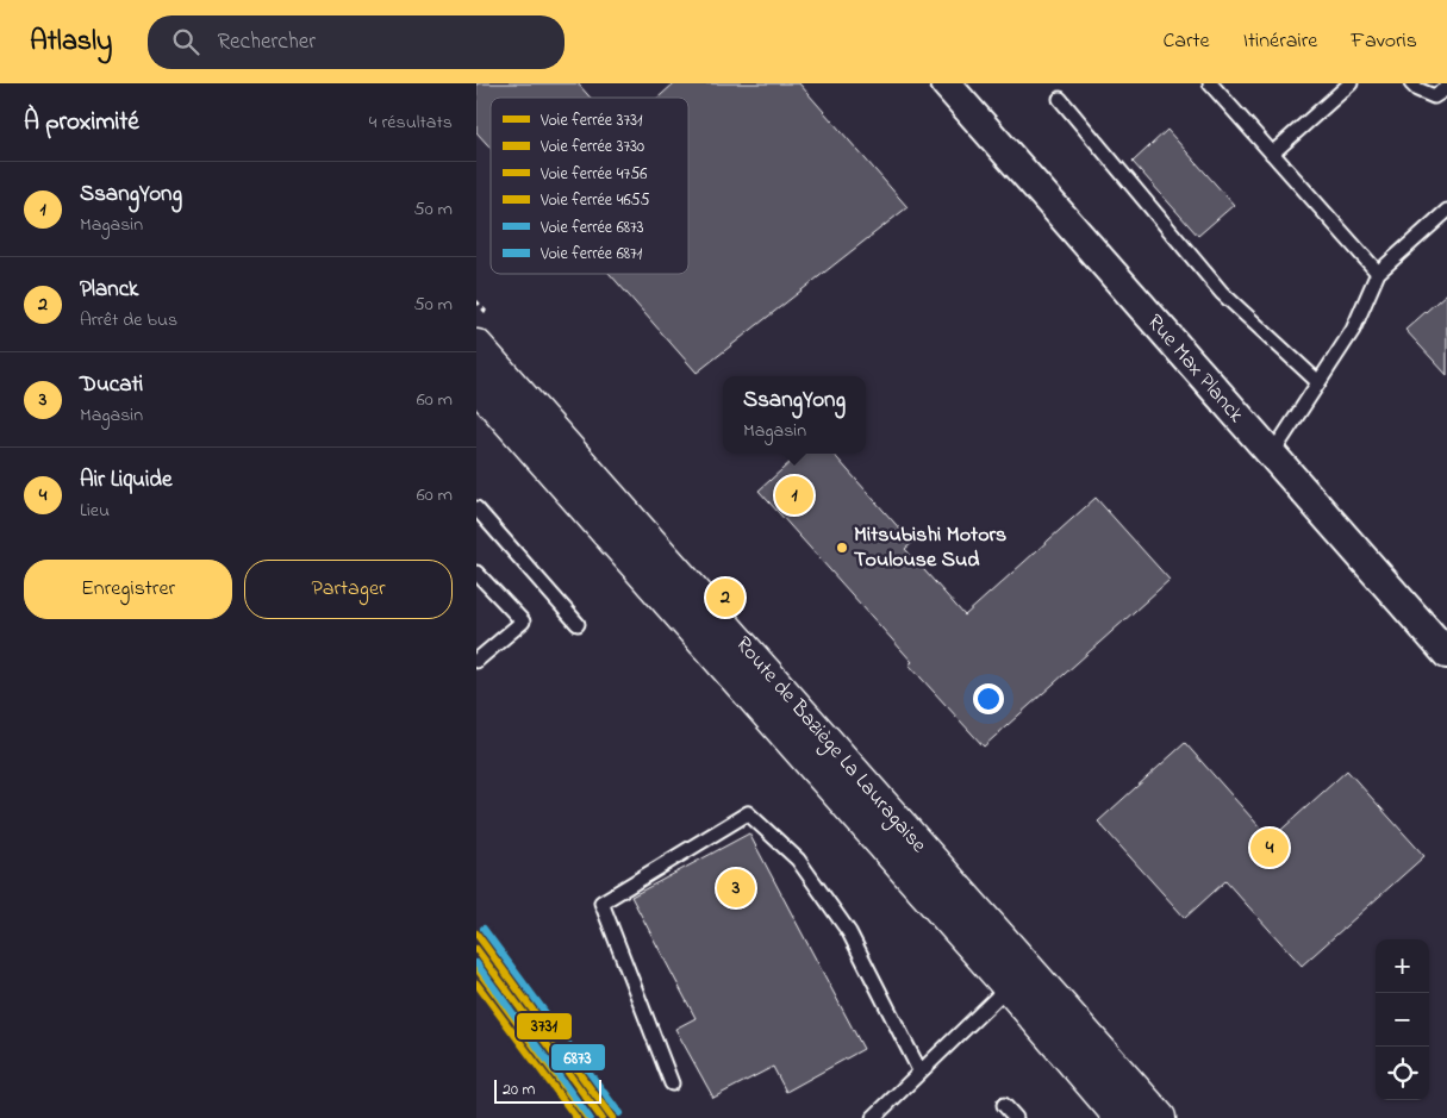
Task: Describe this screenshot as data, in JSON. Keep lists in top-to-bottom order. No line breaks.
{"streets":{"main road":["Route de Baziège La Lauragaise"],"street":["Rue Max Planck"]},"places":["Mitsubishi Motors Toulouse Sud"],"lines":["rail line 6873","rail line 3731","rail line 4655","rail line 6871","rail line 3730","rail line 4756"],"legend":["Voie ferrée 3731","Voie ferrée 3730","Voie ferrée 4756","Voie ferrée 4655","Voie ferrée 6873","Voie ferrée 6871"],"scale_bar":"20 m","page":{"header":"Atlasly","search":"Rechercher","nav":["Carte","Itinéraire","Favoris"],"heading":["À proximité","4 résultats"],"list":[{"mark":"1","name":"SsangYong","note":"Magasin","value":"50 m"},{"mark":"2","name":"Planck","note":"Arrêt de bus","value":"50 m"},{"mark":"3","name":"Ducati","note":"Magasin","value":"60 m"},{"mark":"4","name":"Air Liquide","note":"Lieu","value":"60 m"}],"popup":["SsangYong","Magasin"],"pins":["1","2","4","3"],"buttons":["Enregistrer","Partager"],"map_buttons":["+","−"],"scale":"20 m"}}
